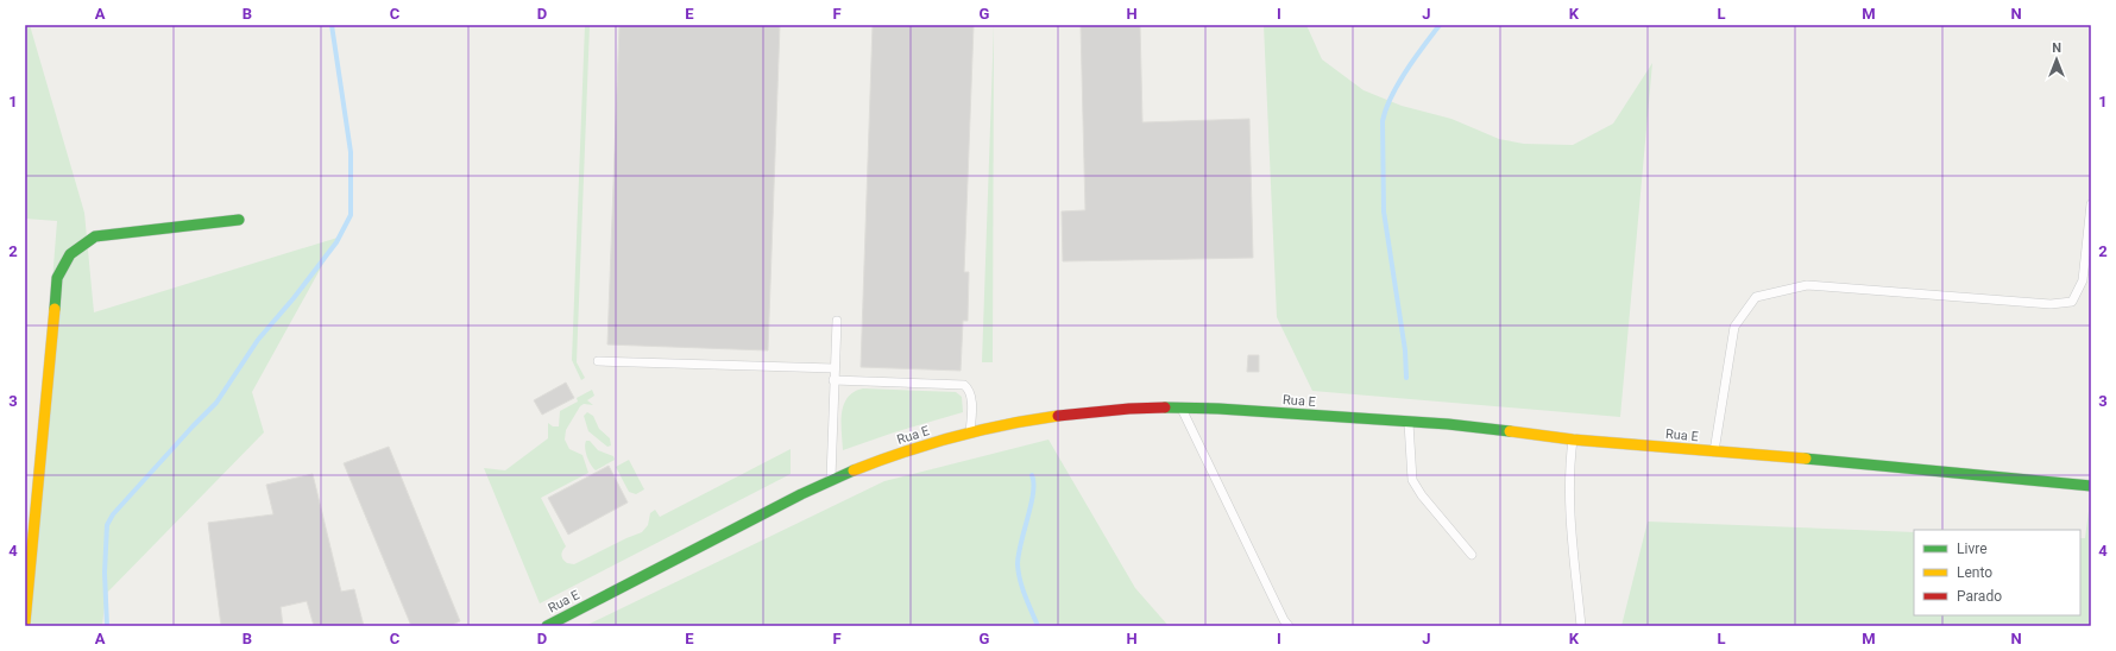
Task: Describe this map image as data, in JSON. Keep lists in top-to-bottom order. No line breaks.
{"streets":{"street":["Rua E"]},"legend":["Livre","Lento","Parado"],"north":"top","grid":{"columns":["A","B","C","D","E","F","G","H","I","J","K","L","M","N"],"rows":["1","2","3","4"]}}
